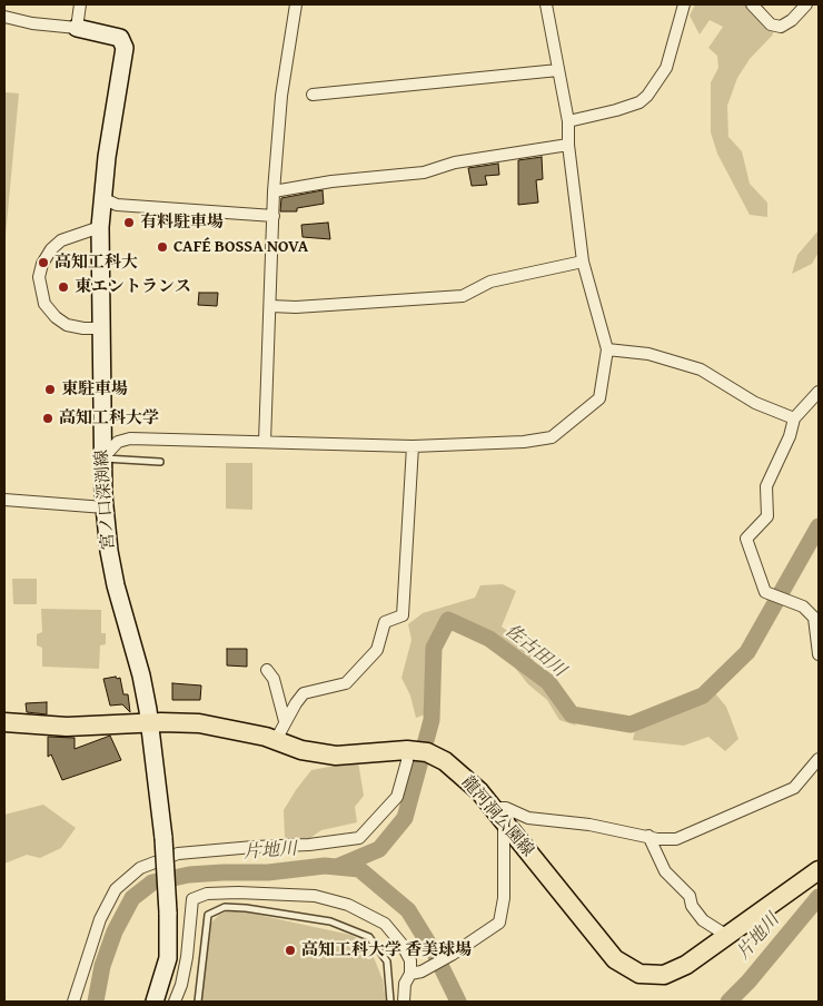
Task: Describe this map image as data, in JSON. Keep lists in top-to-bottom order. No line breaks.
{"streets":{"main road":["宮ノ口深渕線","龍河洞公園線"]},"crossings":[["宮ノ口深渕線","龍河洞公園線"]],"water":["佐古田川","片地川"],"places":["有料駐車場","CAFÉ BOSSA NOVA","高知工科大","東エントランス","東駐車場","高知工科大学","高知工科大学 香美球場"]}
